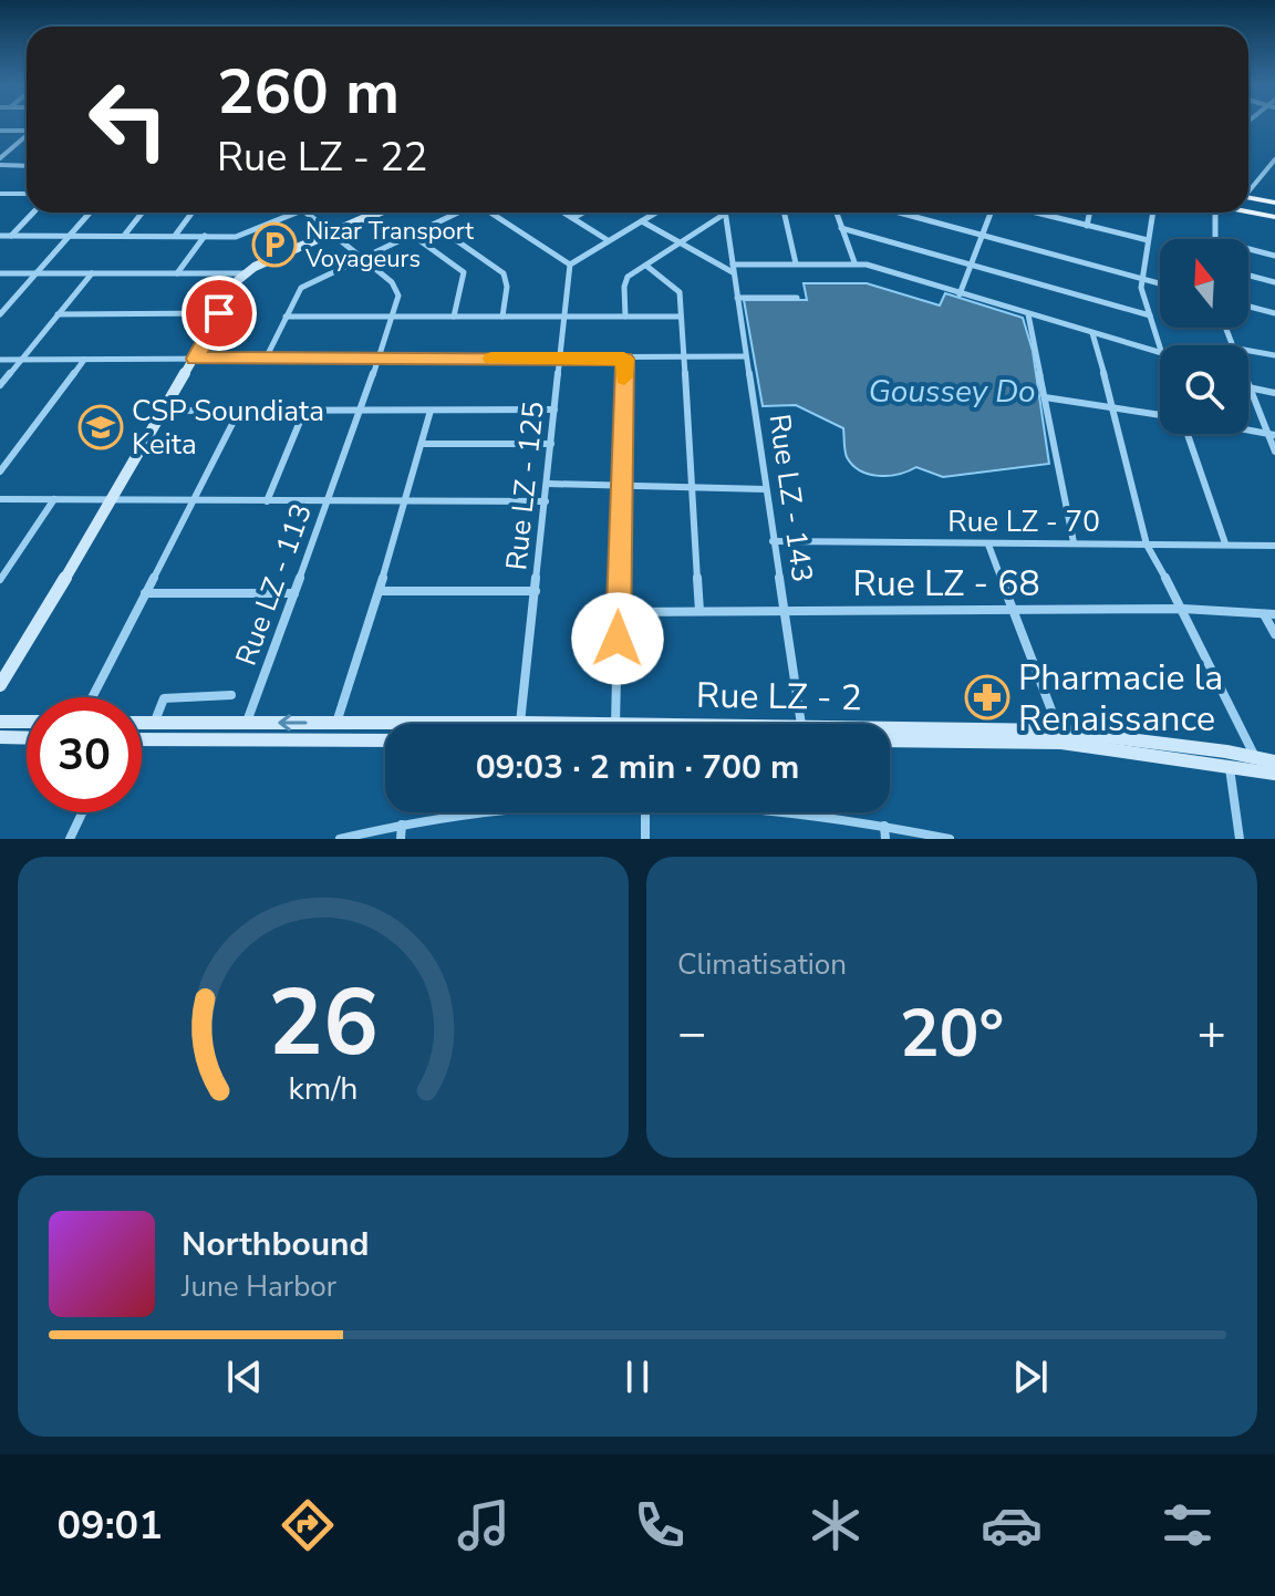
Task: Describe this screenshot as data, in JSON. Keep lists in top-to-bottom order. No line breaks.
{"streets":{"main road":["Rue LZ - 2"],"street":["Rue LZ - 125","Rue LZ - 143","Rue LZ - 70","Rue LZ - 68","Rue LZ - 113"]},"crossings":[["Rue LZ - 125","Rue LZ - 2"],["Rue LZ - 143","Rue LZ - 70"],["Rue LZ - 143","Rue LZ - 68"],["Rue LZ - 113","Rue LZ - 2"]],"water":["Goussey Do"],"places":{"parking":["Nizar Transport Voyageurs"],"school or university":["CSP Soundiata Keita"],"pharmacy":["Pharmacie la Renaissance"]},"north":"top","page":{"turn":["260 m","Rue LZ - 22"],"limit":"30","trip":"09:03 · 2 min · 700 m","tile":"Climatisation","heat":["−","20°","+"],"song":["Northbound","June Harbor"],"tabs":"09:01","gauge":["26","km/h"]}}
